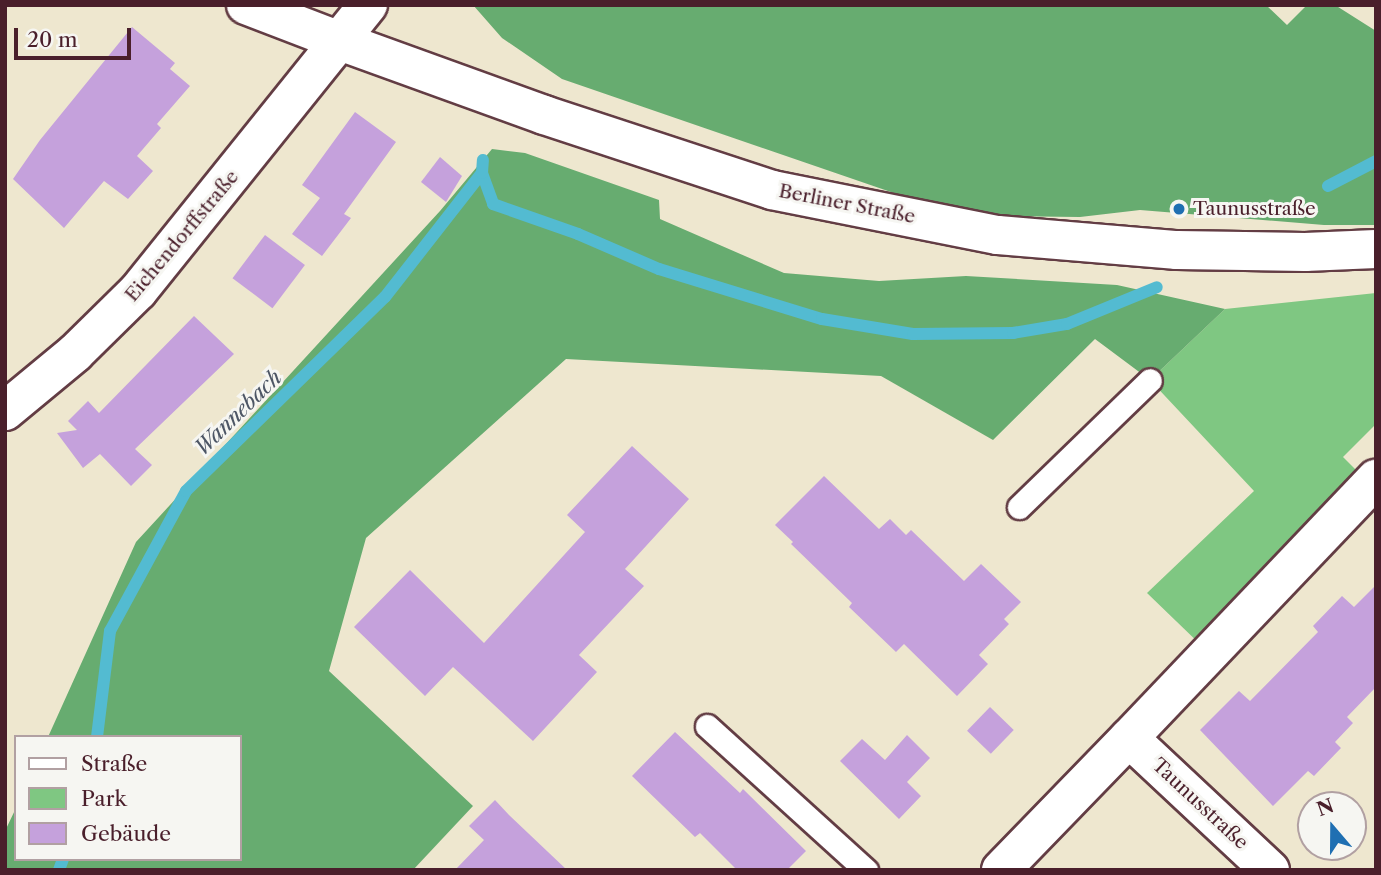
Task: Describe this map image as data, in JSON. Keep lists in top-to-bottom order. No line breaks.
{"streets":{"street":["Berliner Straße","Eichendorffstraße","Taunusstraße"]},"crossings":[["Berliner Straße","Eichendorffstraße"]],"water":["Wannebach"],"places":["Taunusstraße"],"legend":["Straße","Park","Gebäude"],"scale_bar":"20 m","north":"top"}
